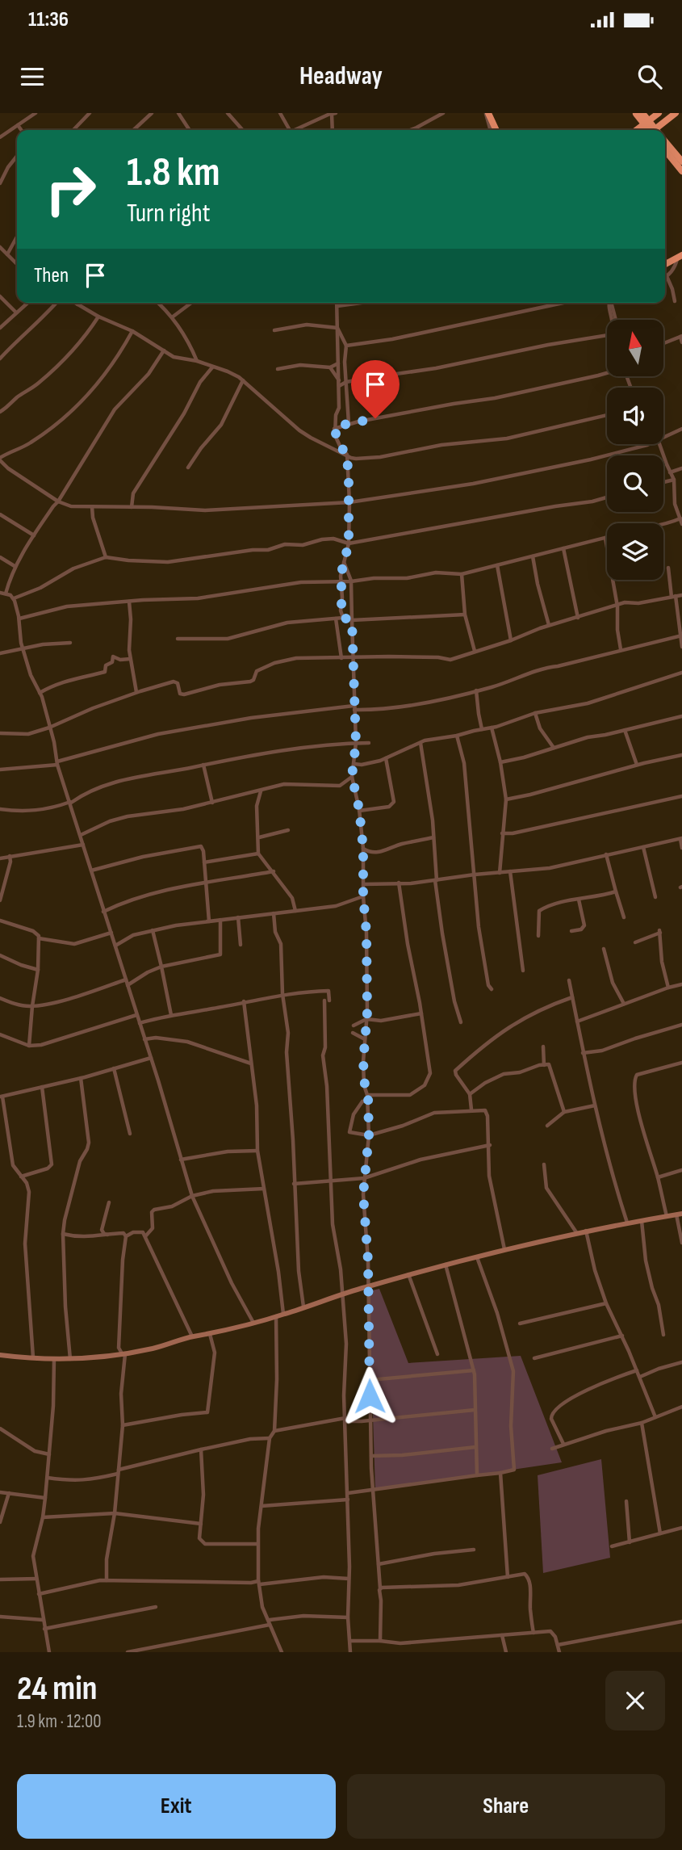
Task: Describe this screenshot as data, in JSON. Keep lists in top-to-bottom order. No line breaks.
{"north":"top","page":{"status":"11:36","header":"Headway","turn":["1.8 km","Turn right"],"then":"Then","heading":["24 min","1.9 km · 12:00"],"buttons":["Exit","Share"]}}
